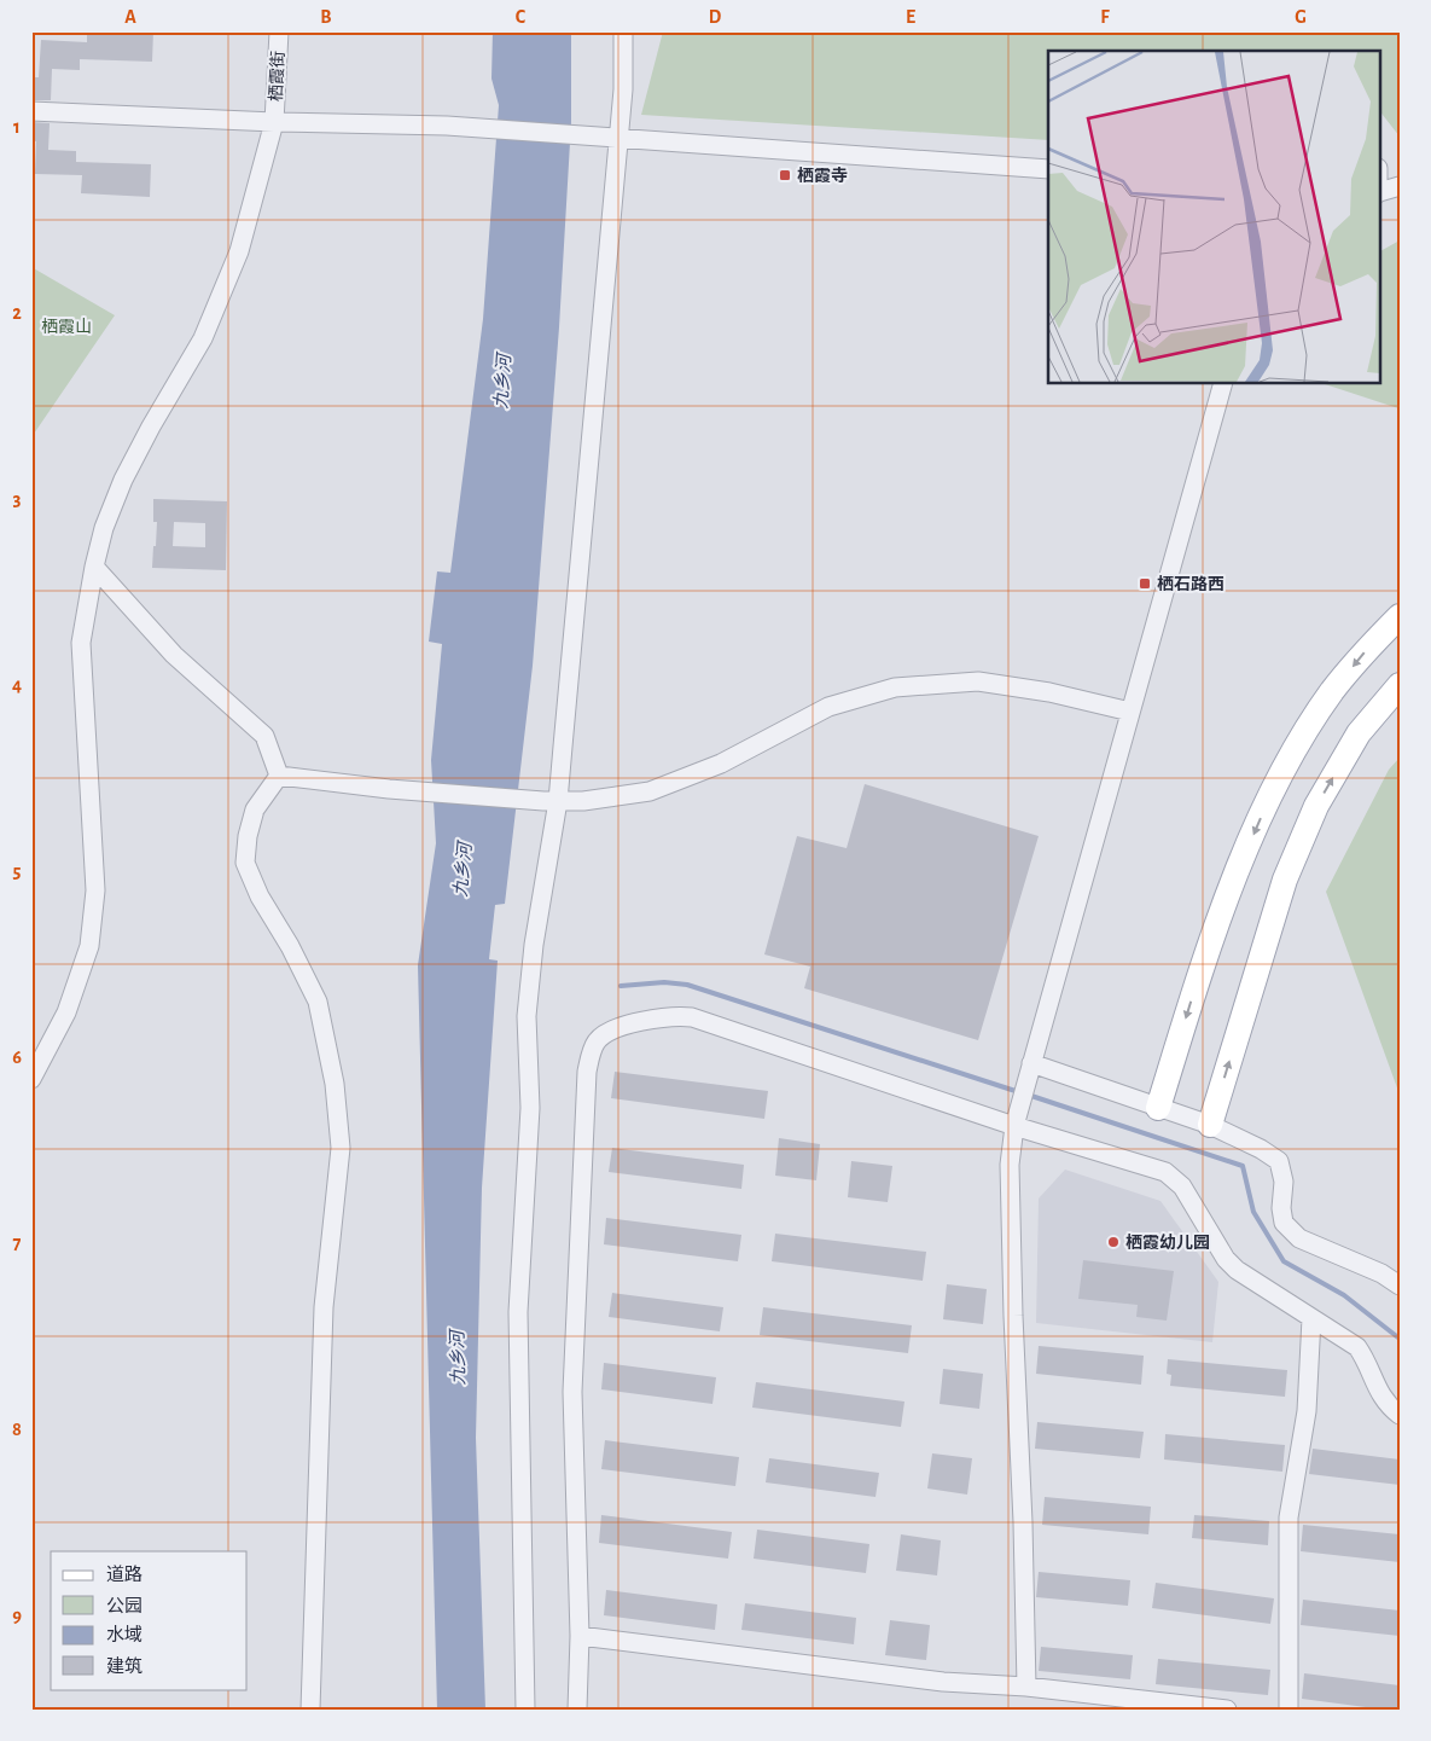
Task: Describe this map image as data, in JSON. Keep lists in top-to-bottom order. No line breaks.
{"streets":{"street":["栖霞街"]},"water":["九乡河"],"parks":["栖霞山"],"places":{"transit":["栖霞寺","栖石路西"],"other":["栖霞幼儿园"]},"legend":["道路","公园","水域","建筑"],"grid":{"columns":["A","B","C","D","E","F","G"],"rows":["1","2","3","4","5","6","7","8","9"]}}
